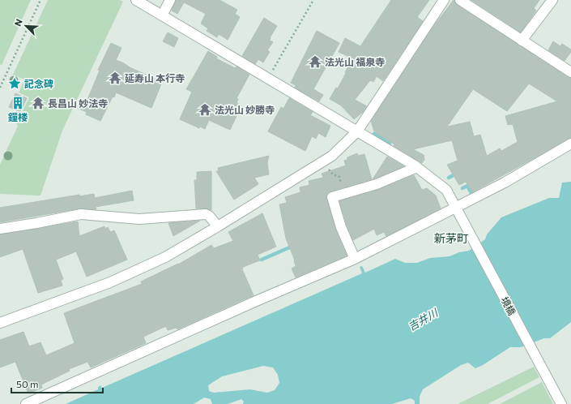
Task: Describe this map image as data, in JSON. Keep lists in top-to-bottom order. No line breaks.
{"streets":{"street":["境橋"]},"districts":["新茅町"],"water":["吉井川"],"places":{"temple":["法光山 福泉寺","延寿山 本行寺","長昌山 妙法寺","法光山 妙勝寺"],"place":["記念碑"],"building":["鐘楼"]},"scale_bar":"50 m","north":"top left"}
